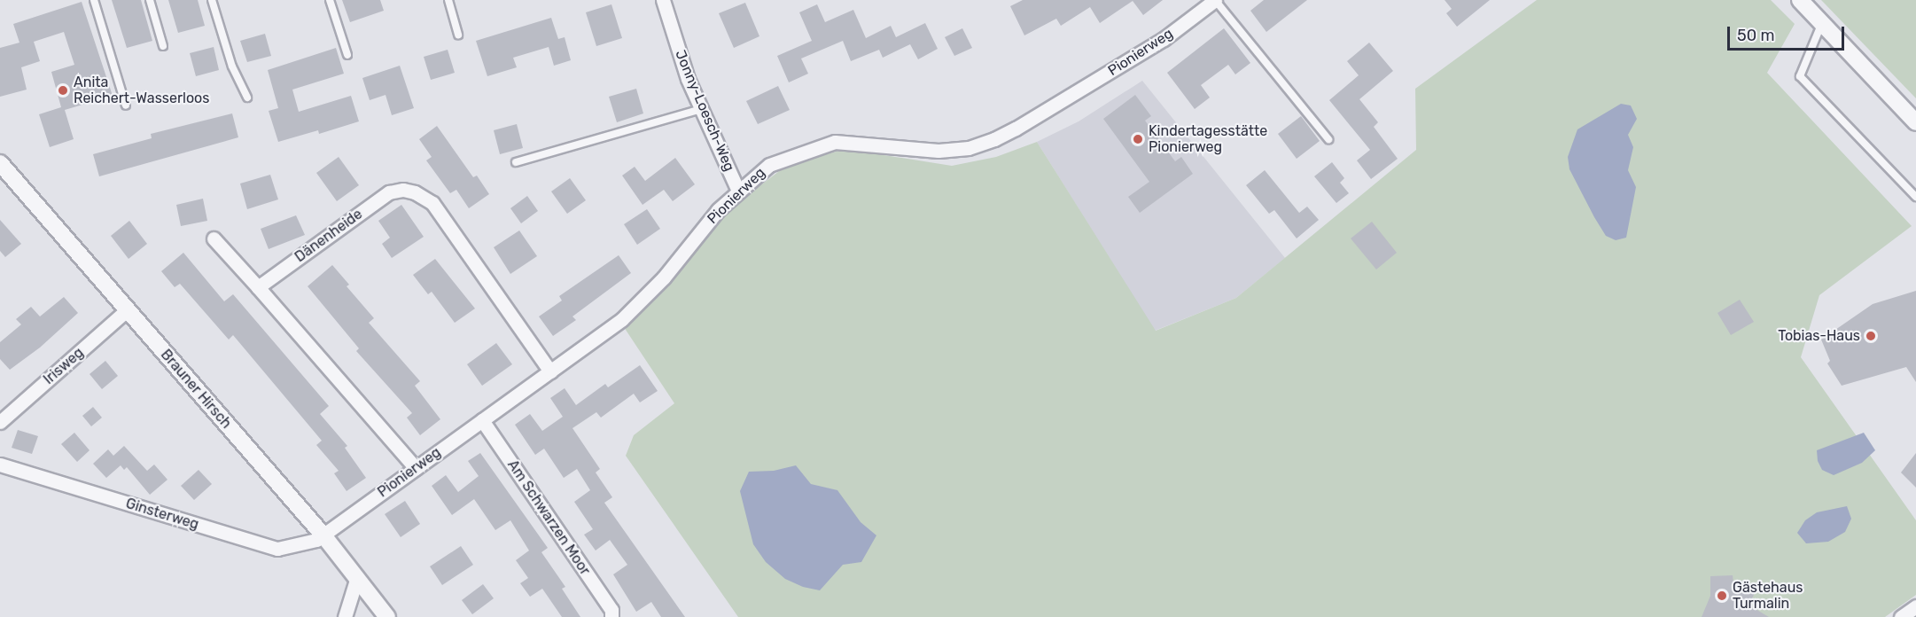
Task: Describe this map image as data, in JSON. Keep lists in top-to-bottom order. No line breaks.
{"streets":{"street":["Pionierweg","Jonny-Loesch-Weg","Dänenheide","Irisweg","Brauner Hirsch","Ginsterweg","Am Schwarzen Moor"]},"crossings":[["Pionierweg","Jonny-Loesch-Weg"],["Pionierweg","Dänenheide"],["Pionierweg","Brauner Hirsch"],["Pionierweg","Ginsterweg"],["Pionierweg","Am Schwarzen Moor"],["Irisweg","Brauner Hirsch"],["Brauner Hirsch","Ginsterweg"]],"places":["Anita Reichert-Wasserloos","Kindertagesstätte Pionierweg","Tobias-Haus","Gästehaus Turmalin"],"scale_bar":"50 m"}
